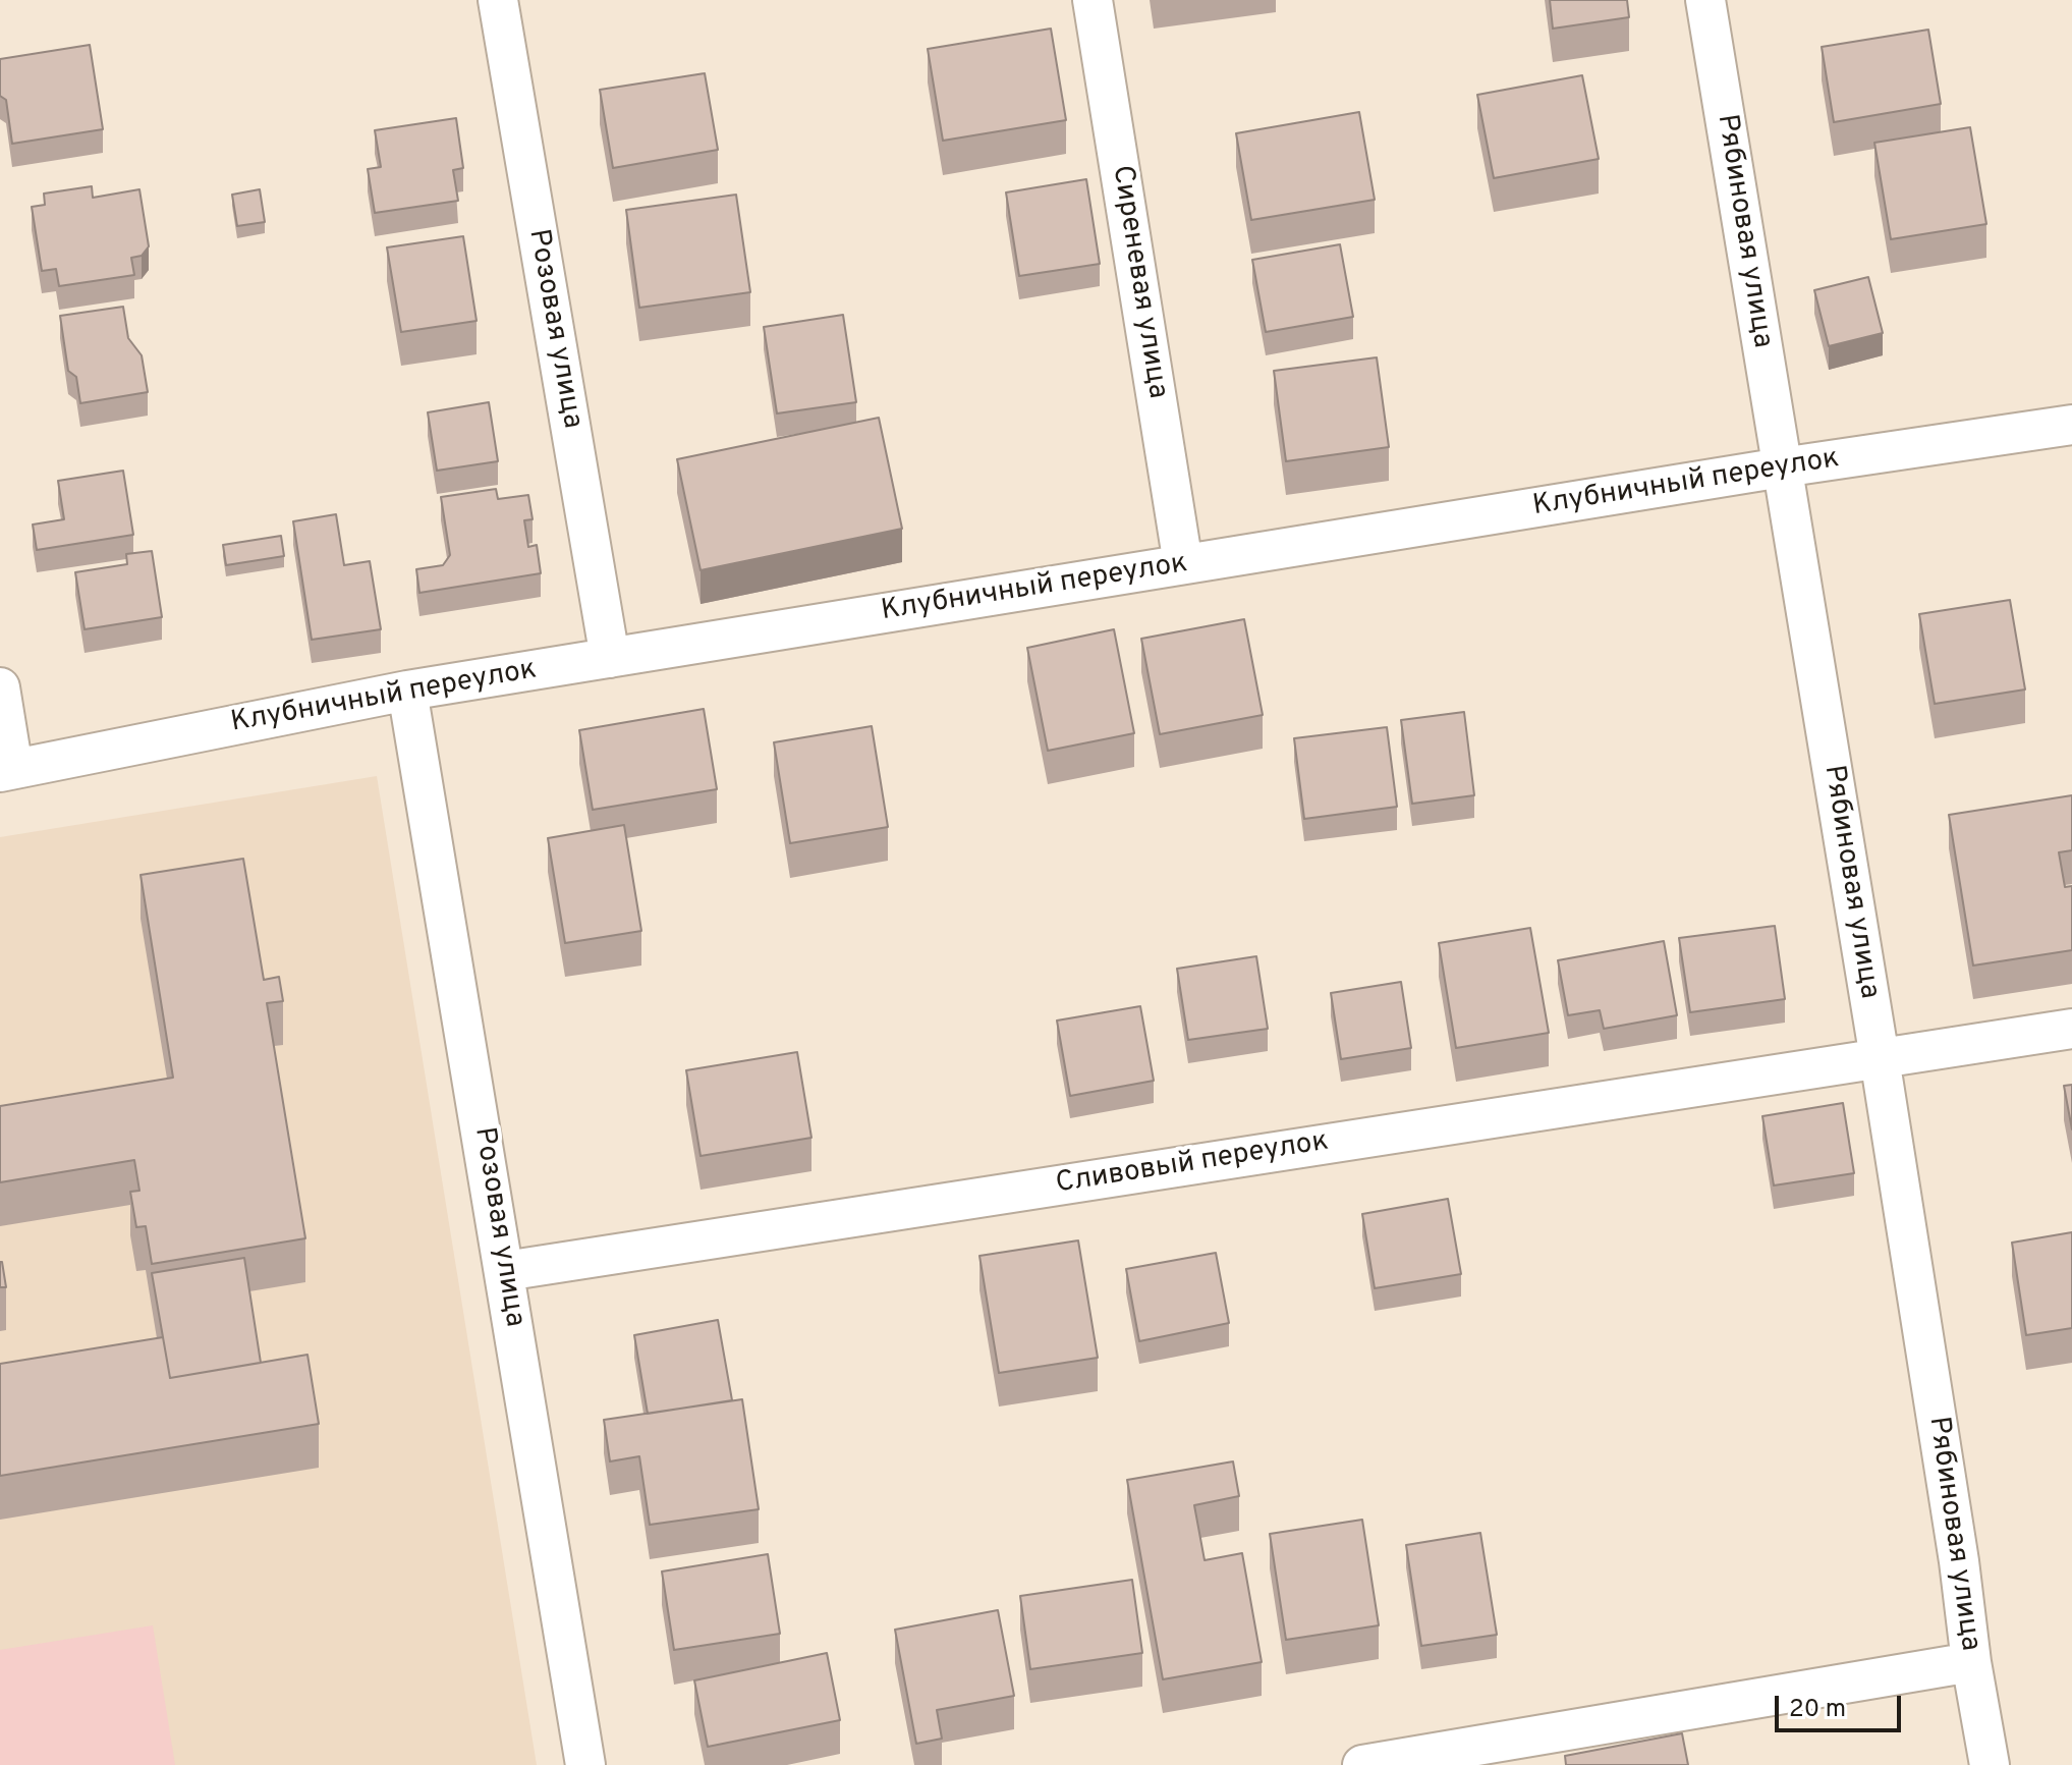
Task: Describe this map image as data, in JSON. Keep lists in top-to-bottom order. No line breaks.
{"streets":{"street":["Рябиновая улица","Сиреневая улица","Розовая улица","Клубничный переулок","Сливовый переулок"]},"crossings":[["Рябиновая улица","Клубничный переулок"],["Рябиновая улица","Сливовый переулок"],["Сиреневая улица","Клубничный переулок"],["Розовая улица","Клубничный переулок"],["Розовая улица","Сливовый переулок"]],"scale_bar":"20 m"}
